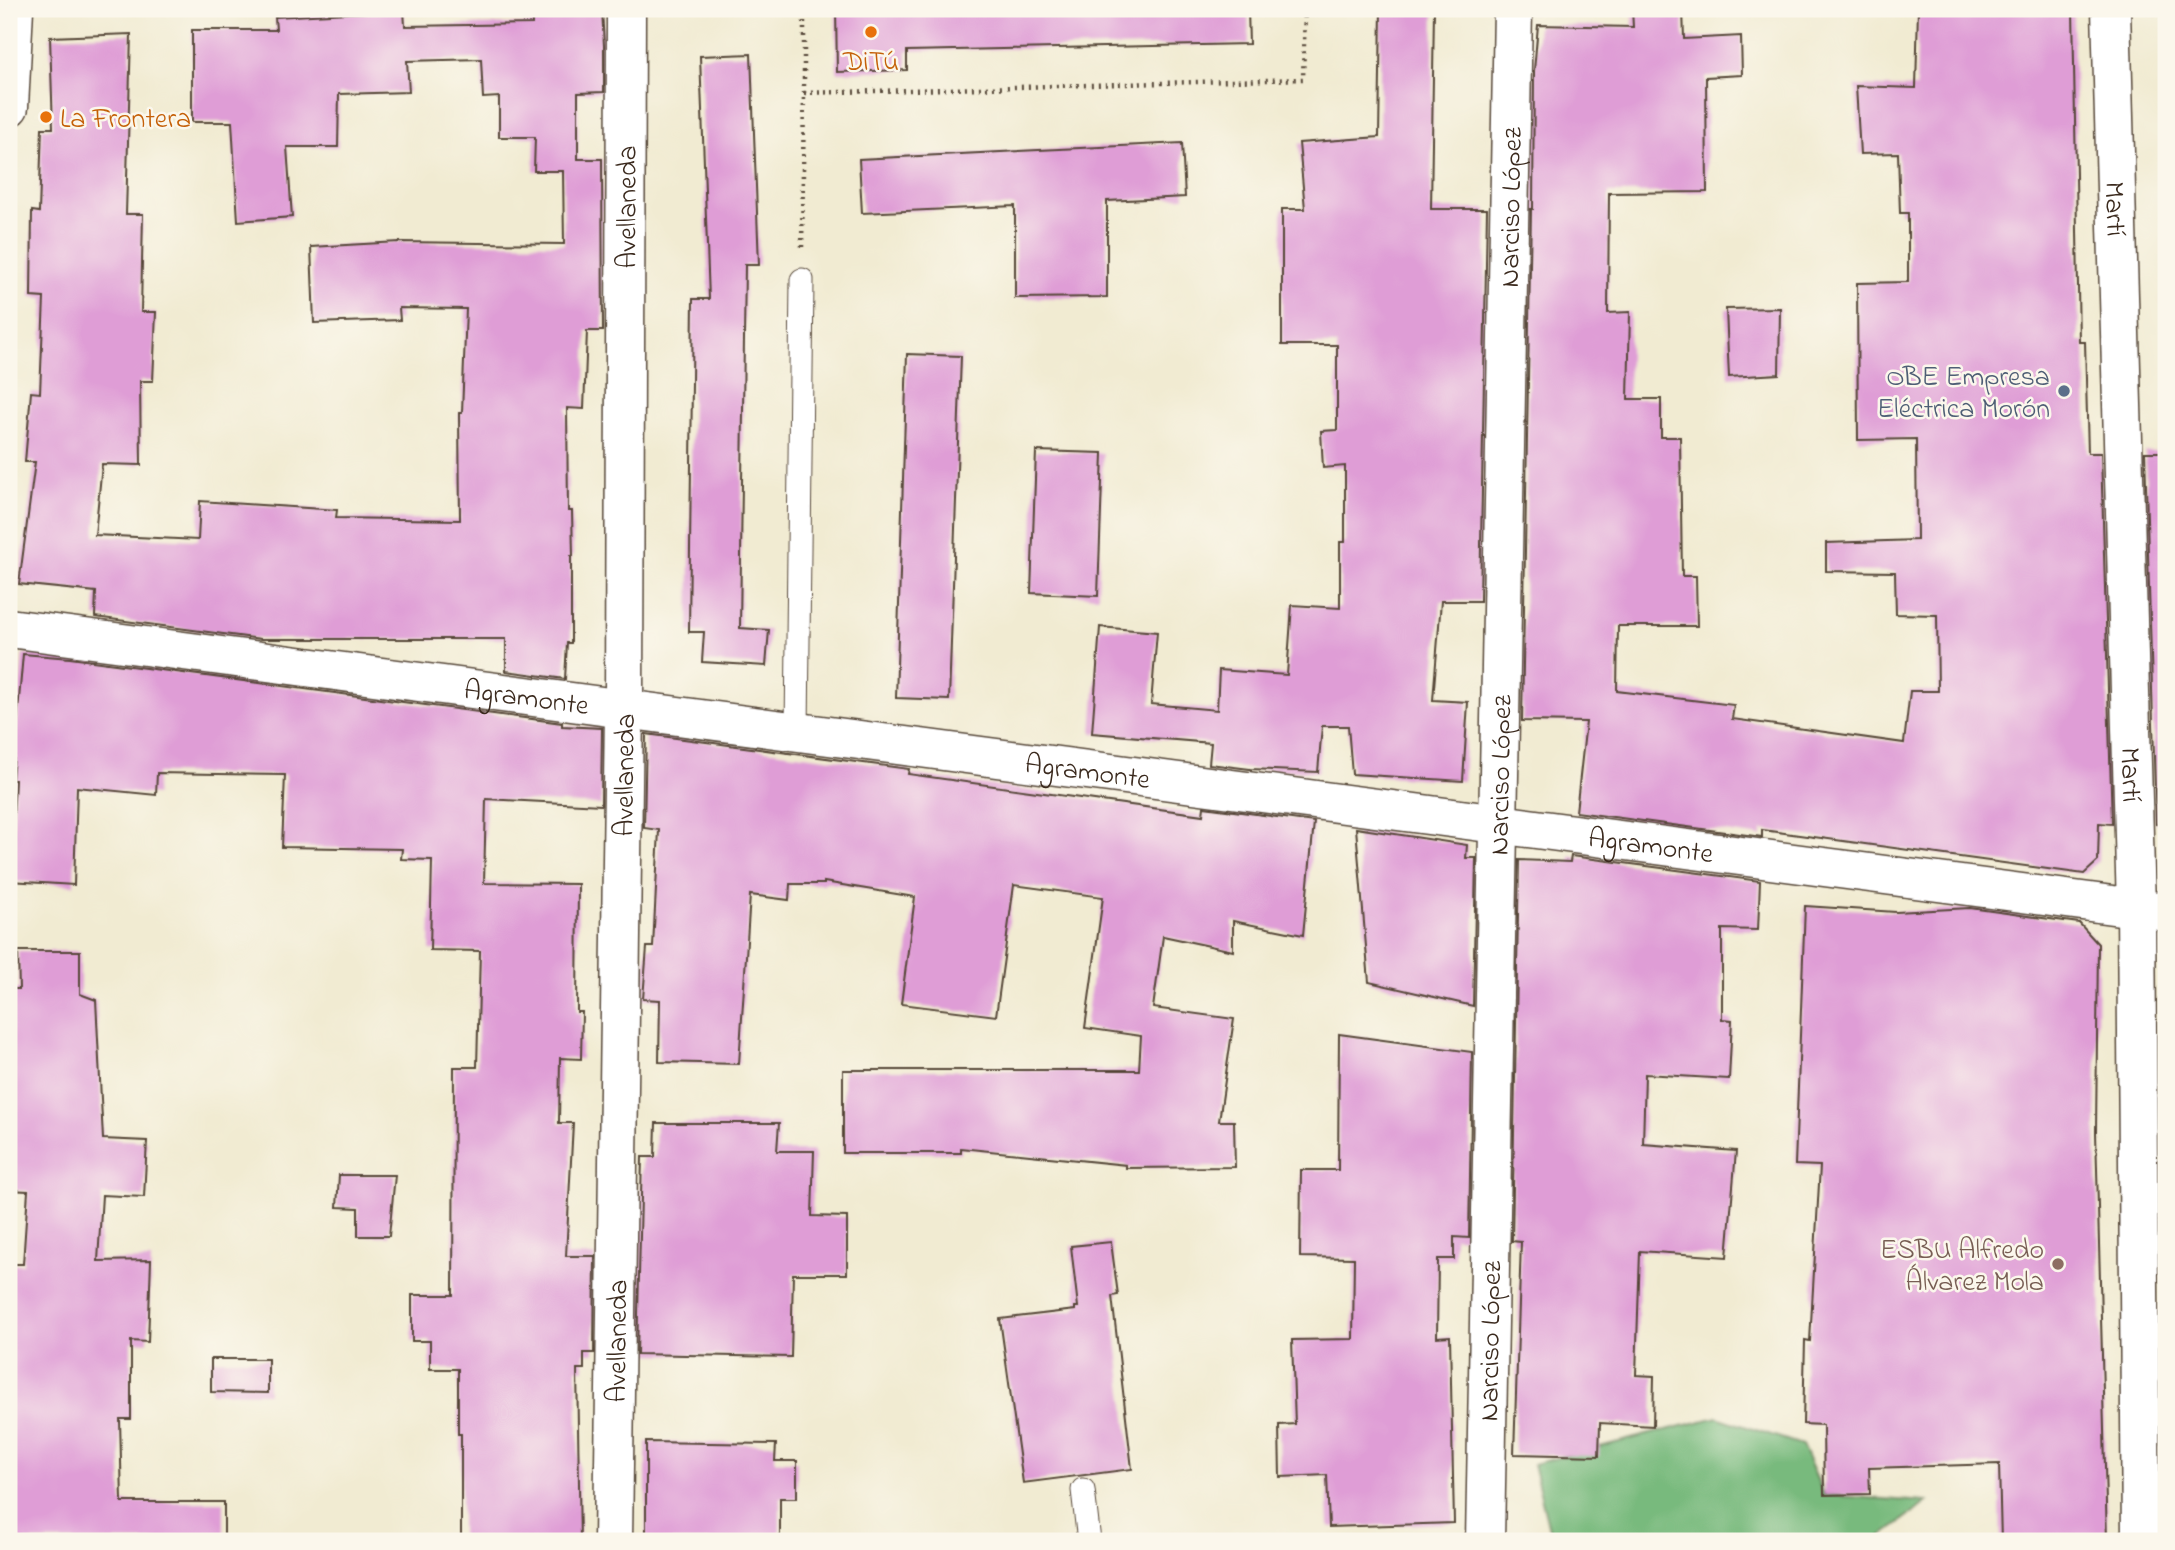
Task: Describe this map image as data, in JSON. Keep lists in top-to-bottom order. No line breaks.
{"streets":{"street":["Avellaneda","Narciso López","Martí","Agramonte"]},"crossings":[["Avellaneda","Agramonte"],["Narciso López","Agramonte"],["Martí","Agramonte"]],"places":["DiTú","La Frontera","OBE Empresa Eléctrica Morón","ESBU Alfredo Álvarez Mola"]}
